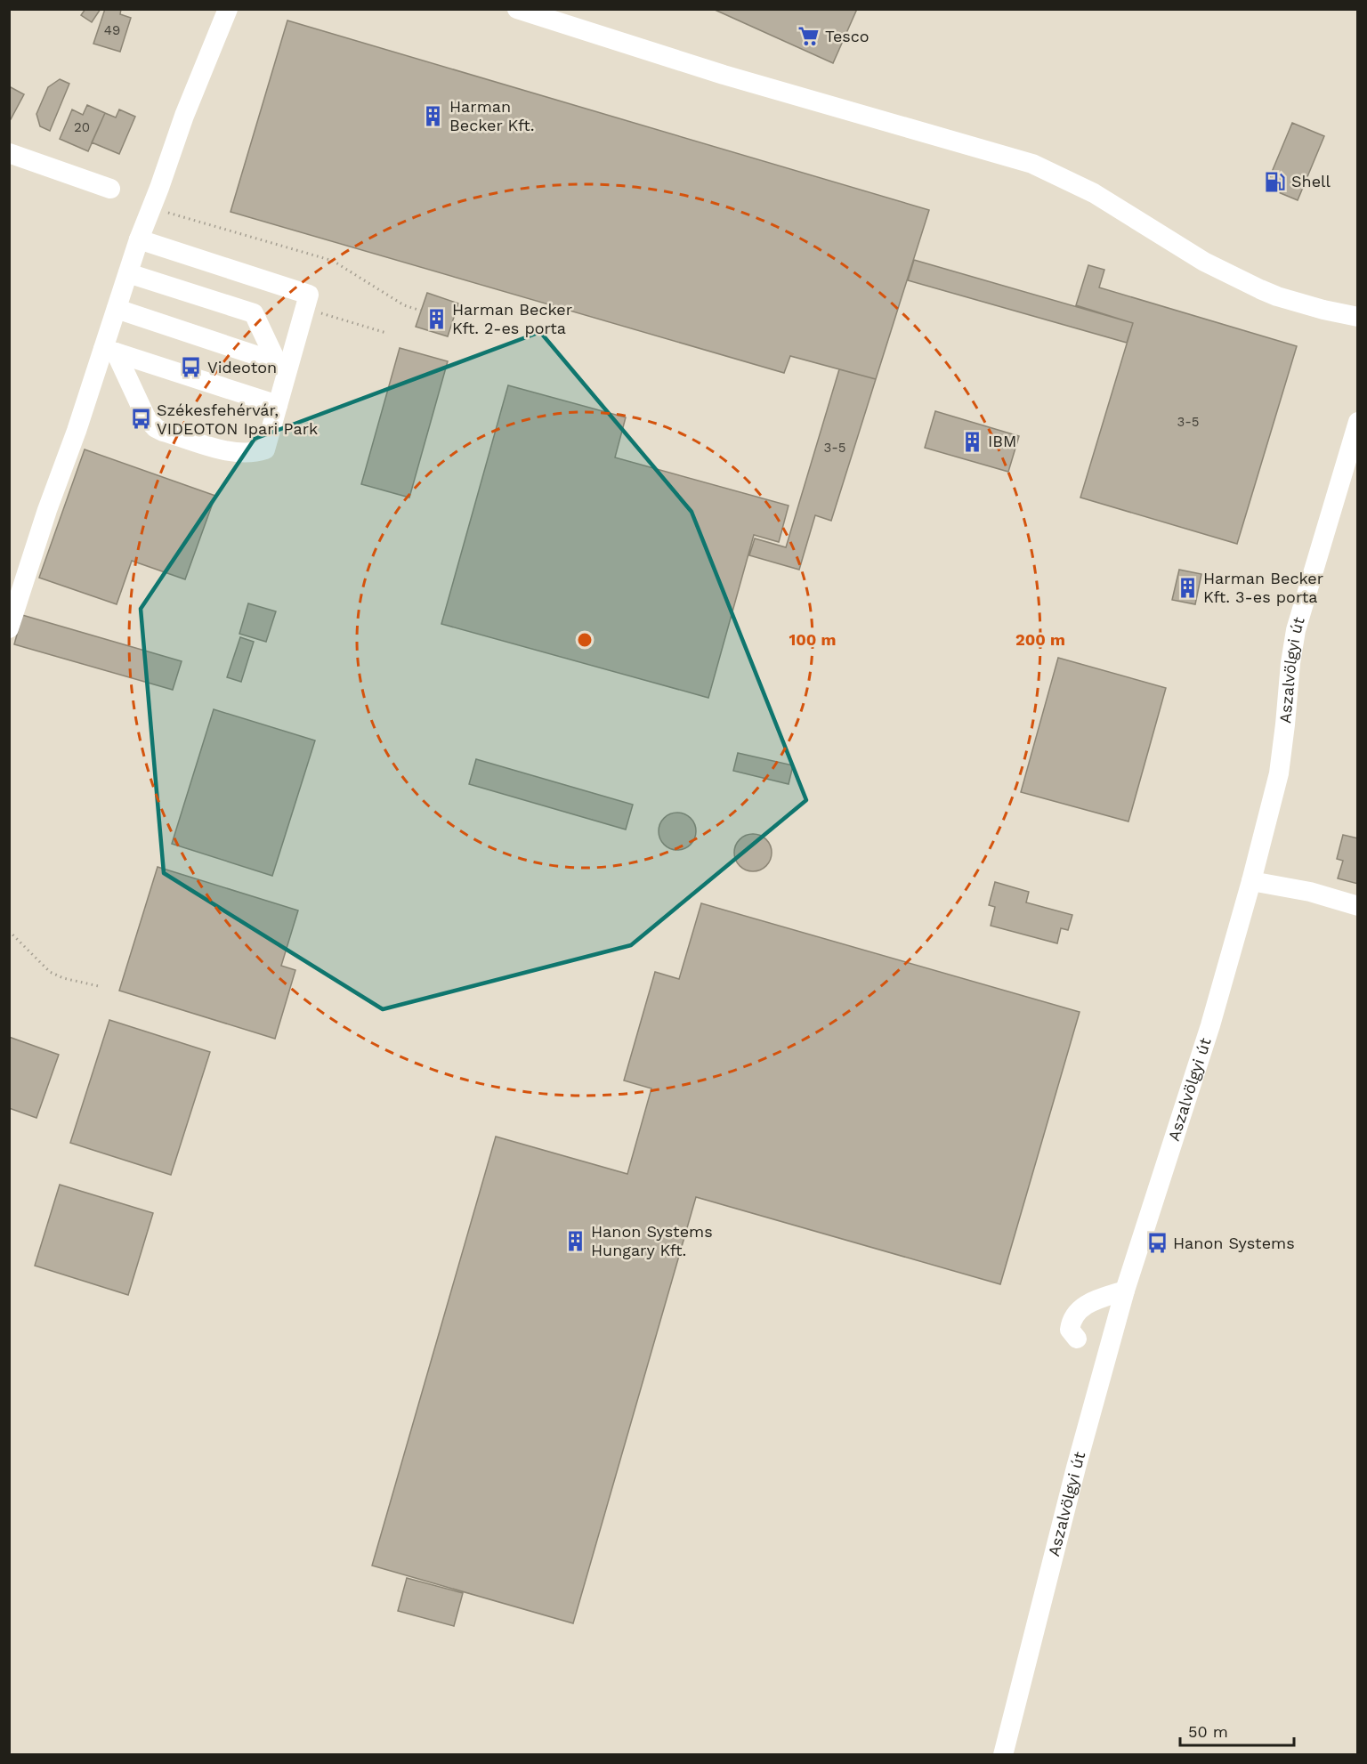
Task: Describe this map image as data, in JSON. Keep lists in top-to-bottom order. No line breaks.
{"streets":{"street":["Aszalvölgyi út"]},"places":{"supermarket":["Tesco"],"building":["Harman Becker Kft.","Harman Becker Kft. 2-es porta","IBM","Harman Becker Kft. 3-es porta","Hanon Systems Hungary Kft."],"fuel station":["Shell"],"bus stop":["Videoton","Székesfehérvár, VIDEOTON Ipari Park","Hanon Systems"]},"house_numbers":["49","20","3-5","3-5"],"scale_bar":"50 m","rings":["100 m","200 m"]}
